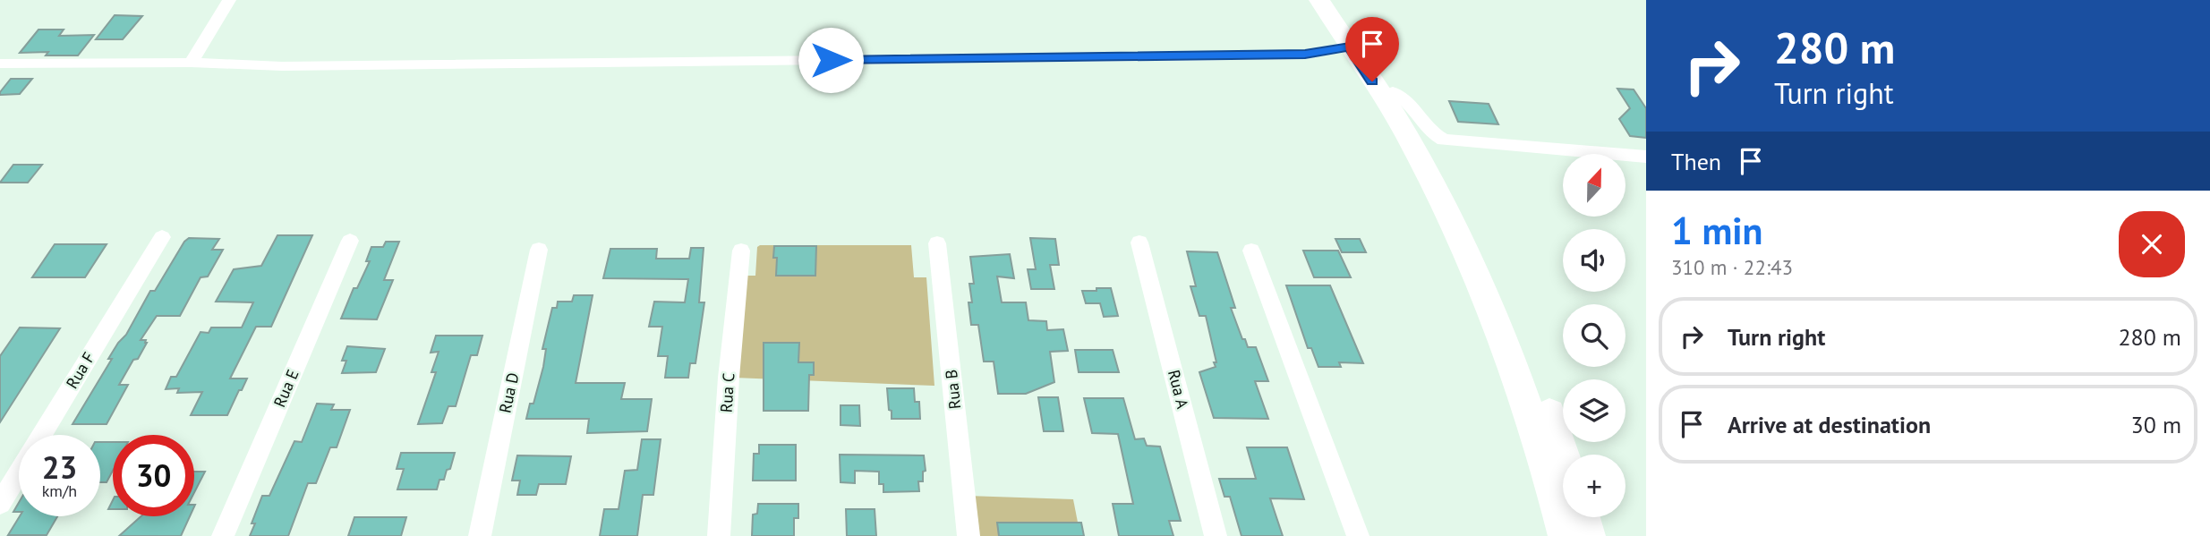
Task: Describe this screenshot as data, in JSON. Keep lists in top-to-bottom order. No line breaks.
{"streets":{"street":["Rua F","Rua E","Rua B","Rua A","Rua D","Rua C"]},"north":"top","page":{"turn":["280 m","Turn right"],"then":"Then","map_buttons":"+","heading":["1 min","310 m · 22:43"],"list":[{"name":"Turn right","value":"280 m"},{"name":"Arrive at destination","value":"30 m"}],"speed":"23 km/h","limit":"30"}}
